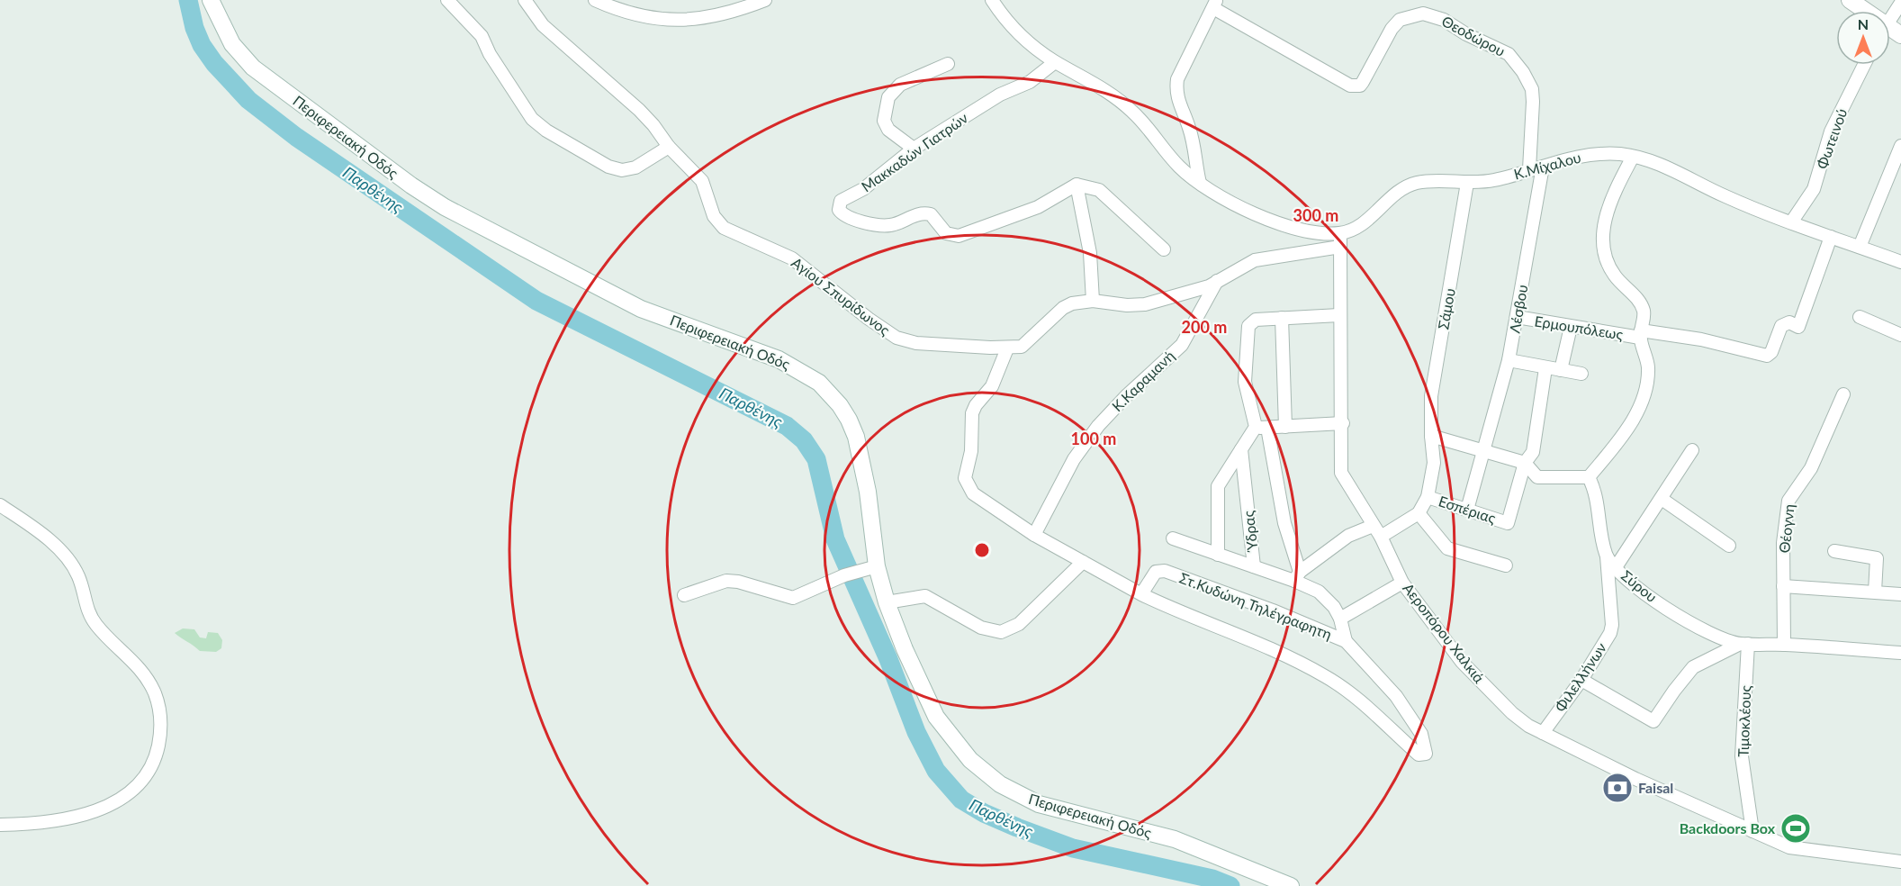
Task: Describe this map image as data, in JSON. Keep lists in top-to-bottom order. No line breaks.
{"streets":{"main road":["Περιφερειακή Οδός"],"street":["Θεοδώρου","Φωτεινού","Μακκαδών Γιατρών","Κ.Μίχαλου","Αγίου Σπυρίδωνος","Σάμου","Λέσβου","Ερμουπόλεως","Κ.Καραμανή","Εσπέριας","Θέογνη","Ύδρας","Σύρου","Στ.Κυδώνη Τηλέγραφητη","Αεροπόρου Χαλκιά","Φιλελλήνων","Τιμοκλέους"]},"crossings":[["Θεοδώρου","Κ.Μίχαλου"],["Φωτεινού","Κ.Μίχαλου"],["Κ.Μίχαλου","Σάμου"],["Κ.Μίχαλου","Λέσβου"],["Κ.Μίχαλου","Ερμουπόλεως"],["Κ.Μίχαλου","Αεροπόρου Χαλκιά"],["Αγίου Σπυρίδωνος","Κ.Καραμανή"],["Αγίου Σπυρίδωνος","Αεροπόρου Χαλκιά"],["Σάμου","Εσπέριας"],["Λέσβου","Ερμουπόλεως"],["Ύδρας","Στ.Κυδώνη Τηλέγραφητη"],["Σύρου","Φιλελλήνων"],["Σύρου","Τιμοκλέους"],["Αεροπόρου Χαλκιά","Φιλελλήνων"],["Αεροπόρου Χαλκιά","Τιμοκλέους"]],"water":["Παρθένης"],"places":{"bank":["Faisal"],"sports":["Backdoors Box"]},"north":"top","rings":["300 m","200 m","100 m"]}
